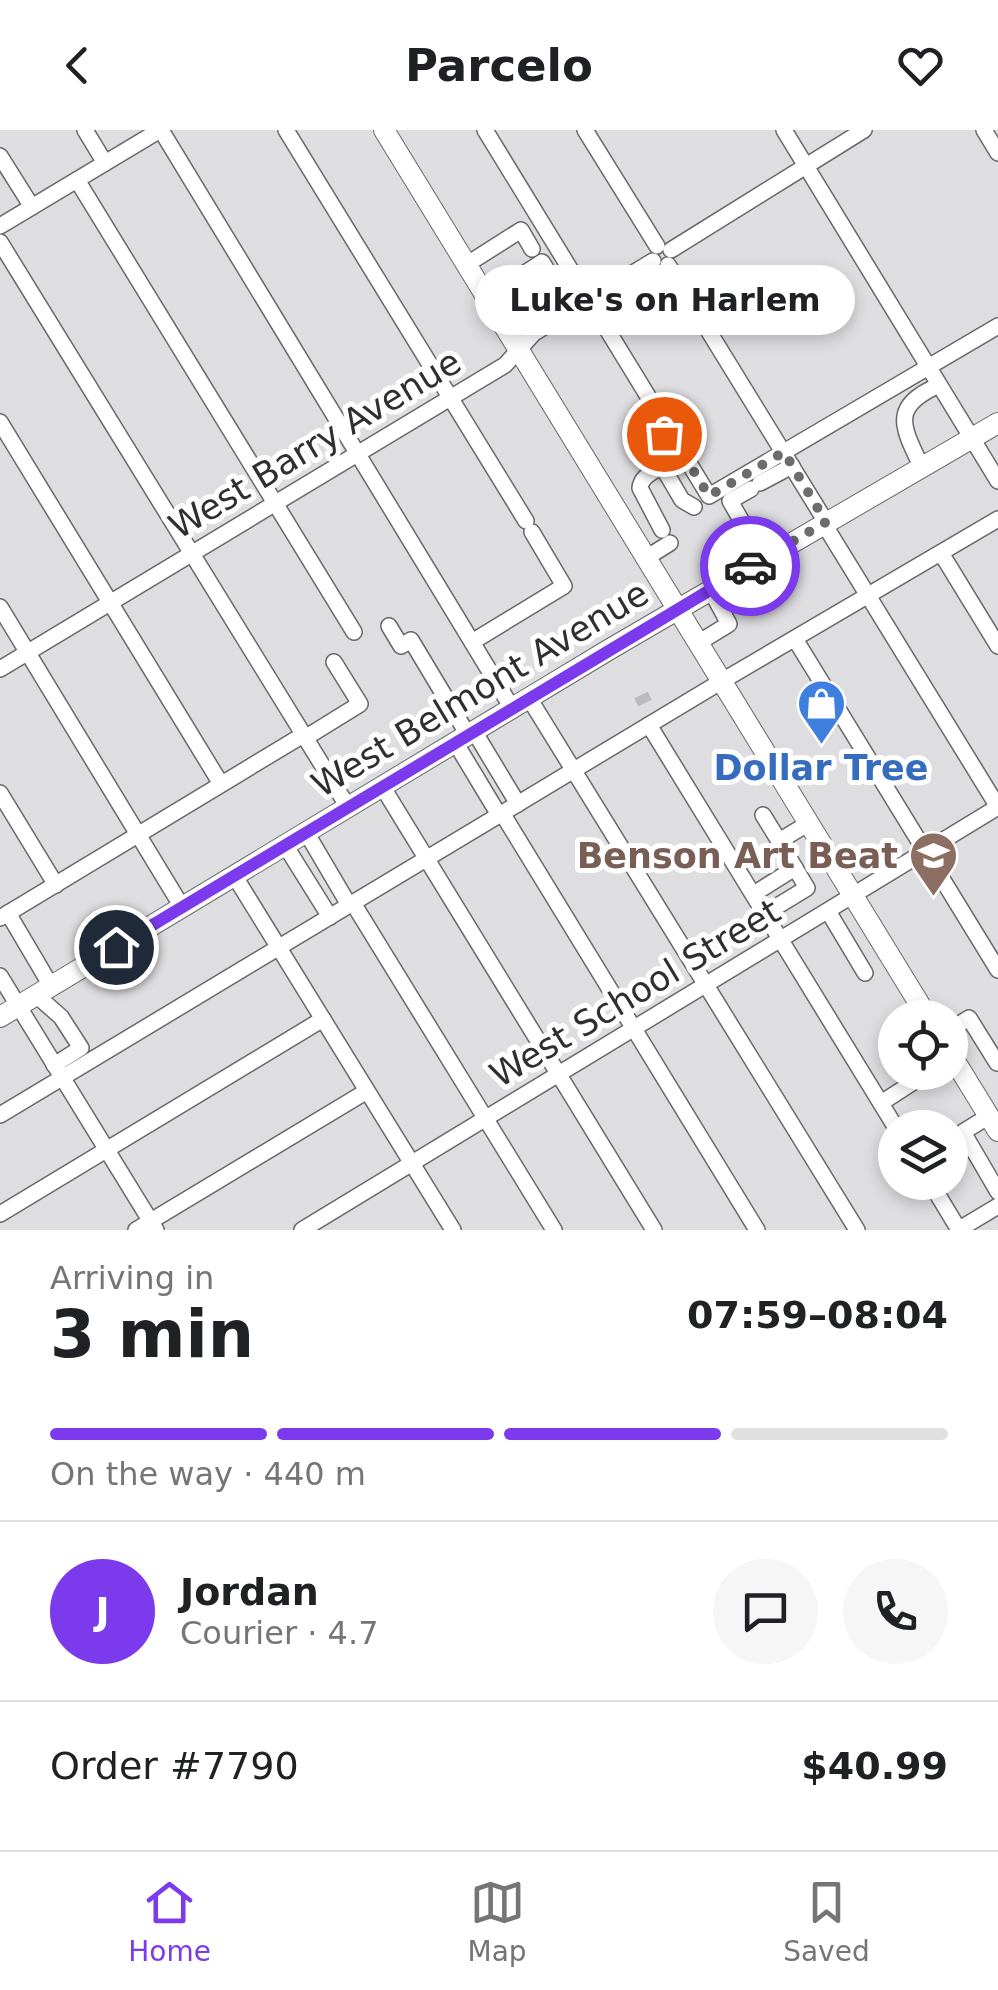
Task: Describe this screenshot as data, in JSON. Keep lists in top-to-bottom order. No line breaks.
{"streets":{"main road":["West Belmont Avenue"],"street":["West Barry Avenue","West School Street"]},"places":{"other":["Luke's on Harlem"],"shop":["Dollar Tree"],"school or university":["Benson Art Beat"]},"page":{"header":"Parcelo","bubble":"Luke's on Harlem","heading":["3 min","Arriving in","07:59–08:04"],"panel":["Jordan","Courier · 4.7","Order #7790","$40.99"],"bar":"On the way · 440 m","round":"J","tabs":["Home","Map","Saved"]}}
